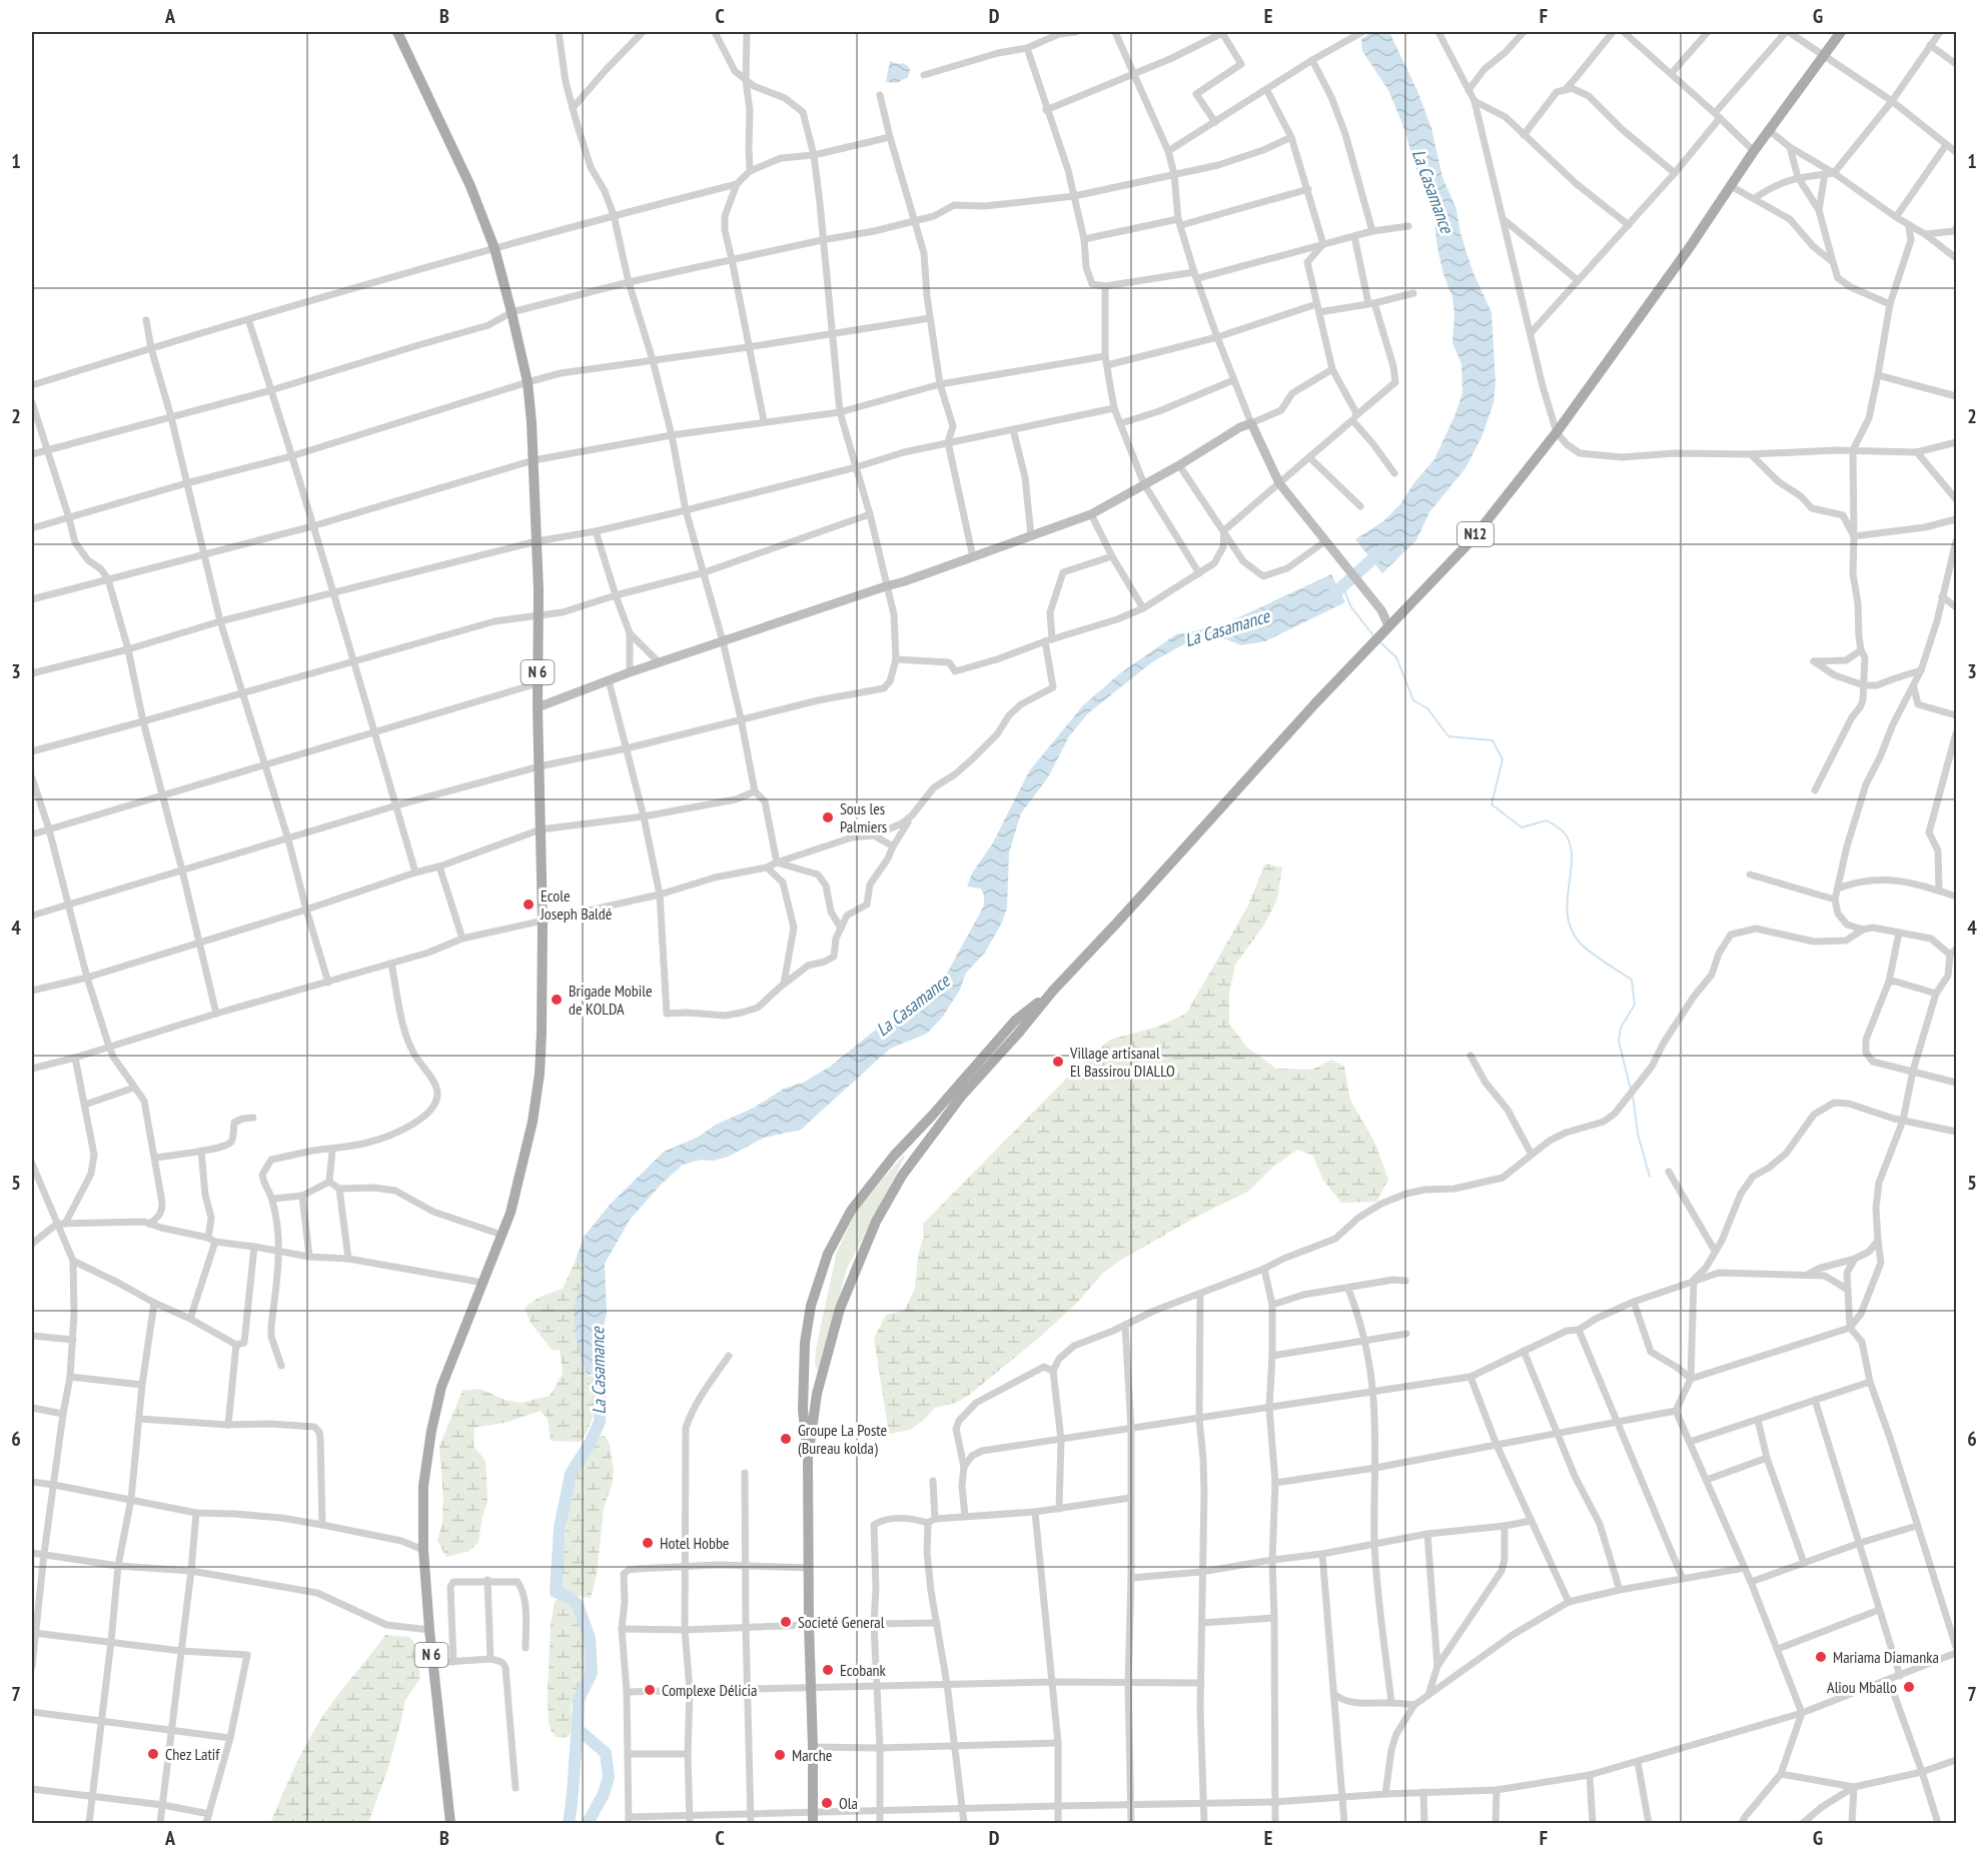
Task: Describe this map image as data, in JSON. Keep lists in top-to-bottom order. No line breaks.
{"streets":{"main road":["N12","N 6"]},"water":["La Casamance"],"places":["Sous les Palmiers","Ecole Joseph Baldé","Brigade Mobile de KOLDA","Village artisanal El Bassirou DIALLO","Groupe La Poste (Bureau kolda)","Hotel Hobbe","Societé General","Mariama Diamanka","Ecobank","Aliou Mballo","Complexe Délicia","Chez Latif","Marche","Ola"],"grid":{"columns":["A","B","C","D","E","F","G"],"rows":["1","2","3","4","5","6","7"]}}
